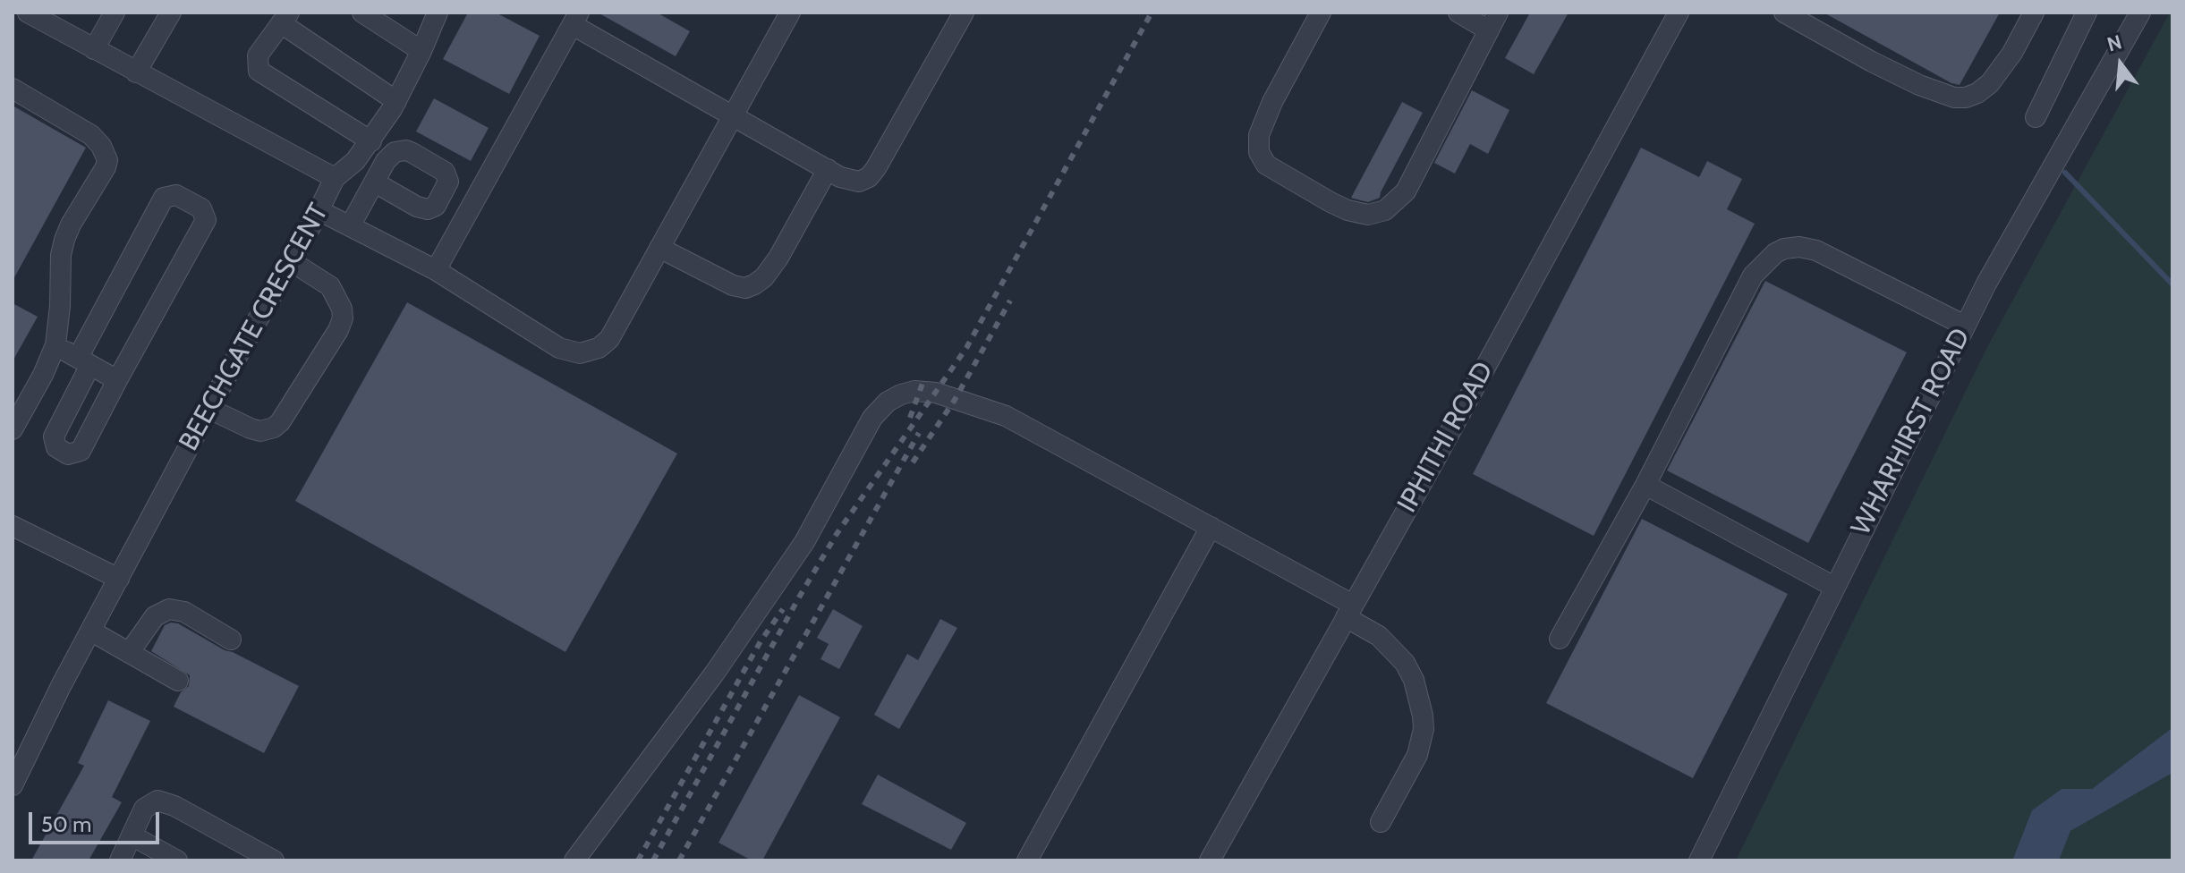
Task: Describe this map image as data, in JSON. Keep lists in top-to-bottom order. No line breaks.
{"streets":{"lane":["BEECHGATE CRESCENT","WHARHIRST ROAD","IPHITHI ROAD"]},"scale_bar":"50 m","north":"top"}
